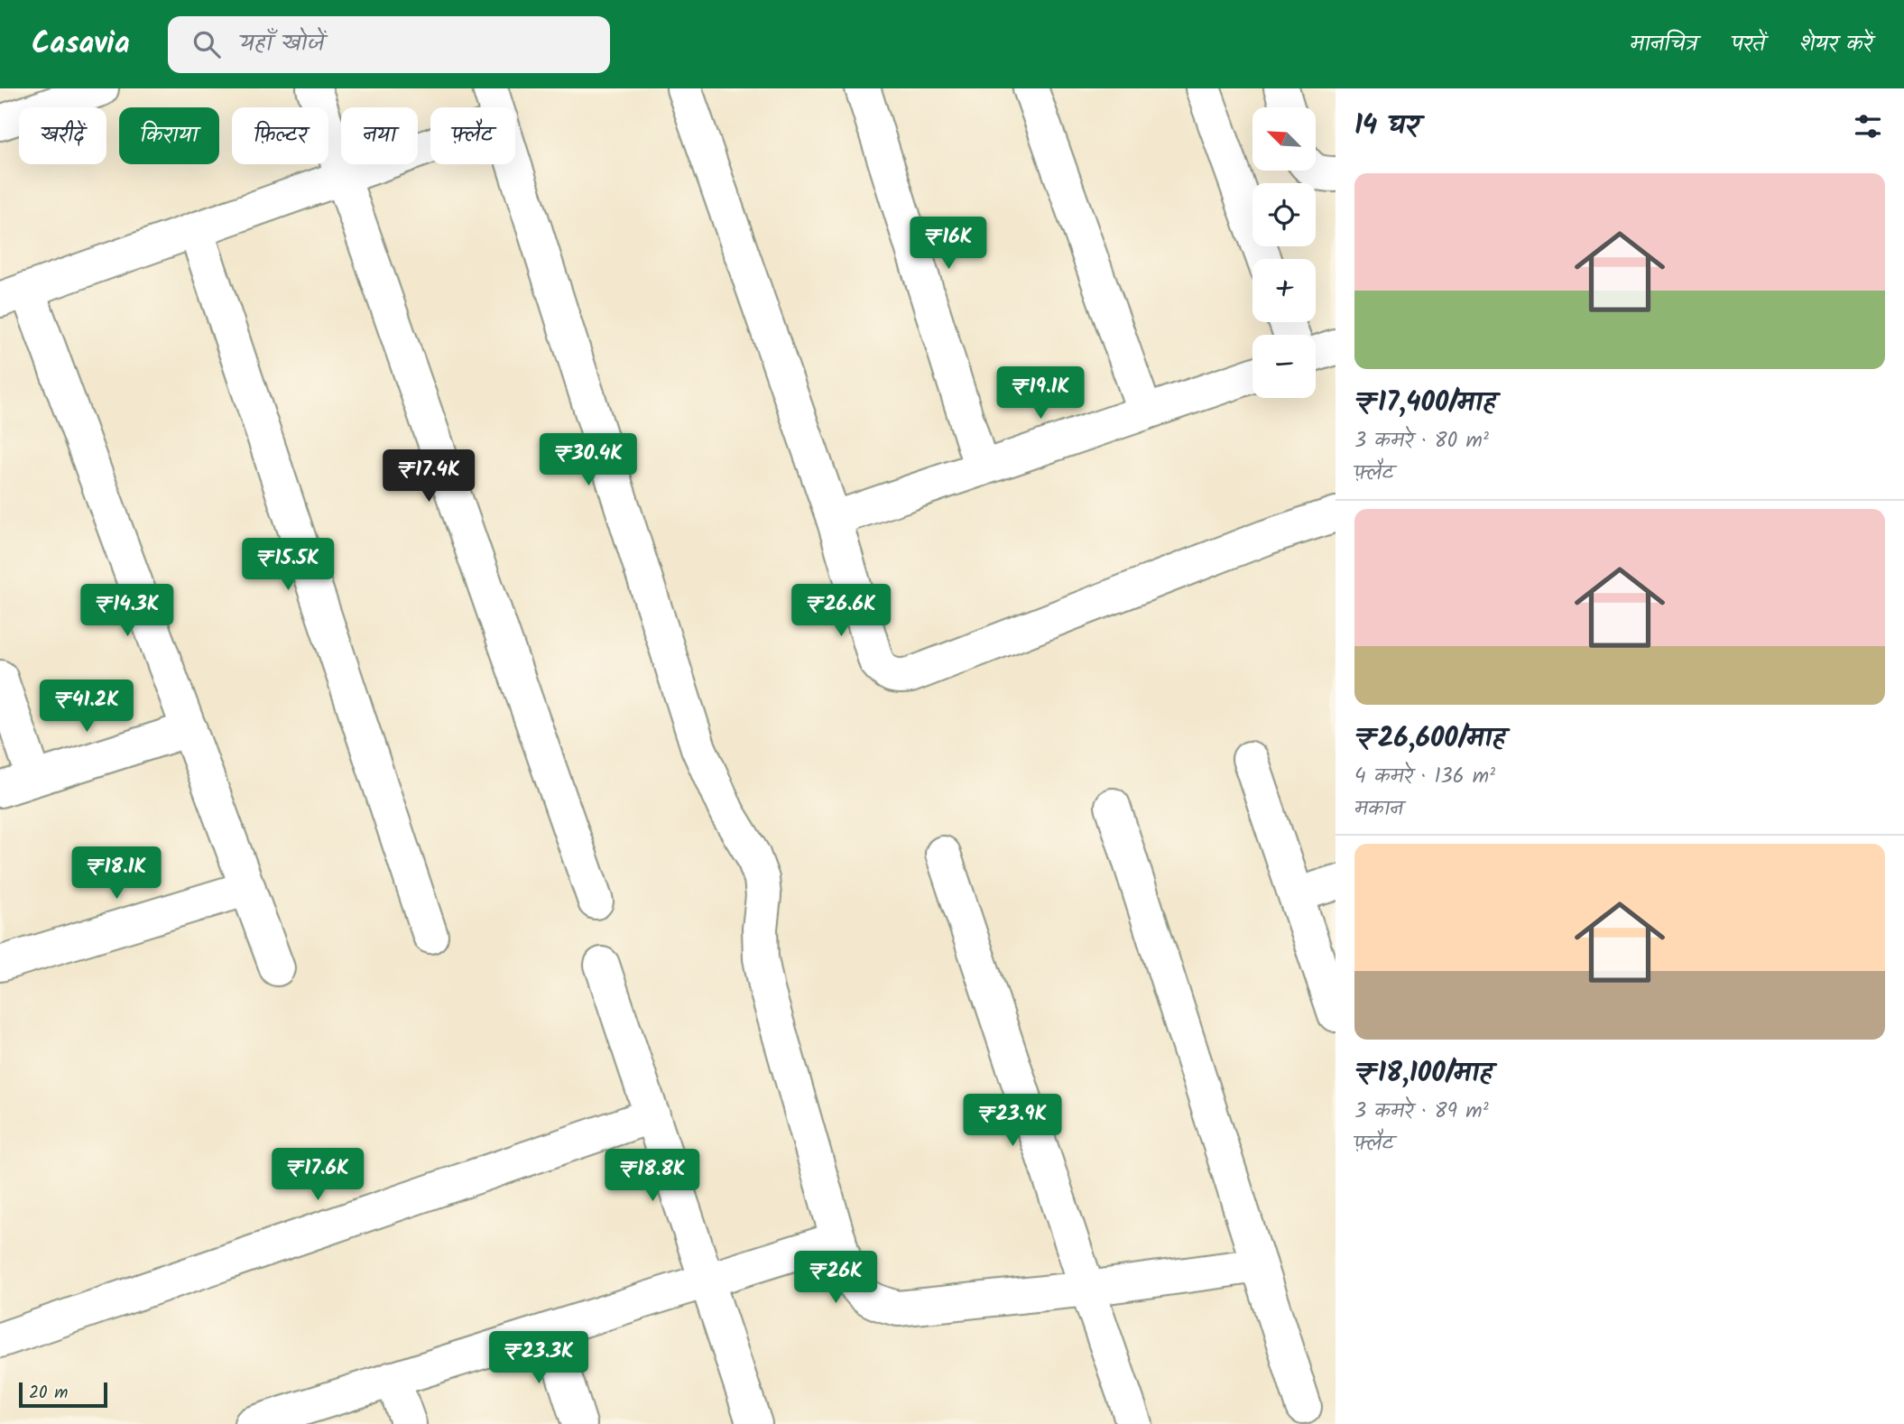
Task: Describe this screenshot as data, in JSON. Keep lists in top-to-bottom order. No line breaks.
{"scale_bar":"20 m","north":"top left","page":{"header":"Casavia","search":"यहाँ खोजें","nav":["मानचित्र","परतें","शेयर करें"],"heading":"14 घर","map_buttons":["+","−"],"chip":["खरीदें","किराया","फ़िल्टर","नया","फ़्लैट"],"list":[{"name":"₹17,400/माह","note":"3 कमरे · 80 m² · फ़्लैट"},{"name":"₹26,600/माह","note":"4 कमरे · 136 m² · मकान"},{"name":"₹18,100/माह","note":"3 कमरे · 89 m² · फ़्लैट"}],"price":["₹16K","₹19.1K","₹30.4K","₹17.4K","₹15.5K","₹14.3K","₹26.6K","₹41.2K","₹18.1K","₹23.9K","₹17.6K","₹18.8K","₹26K","₹23.3K"],"scale":"20 m"}}
